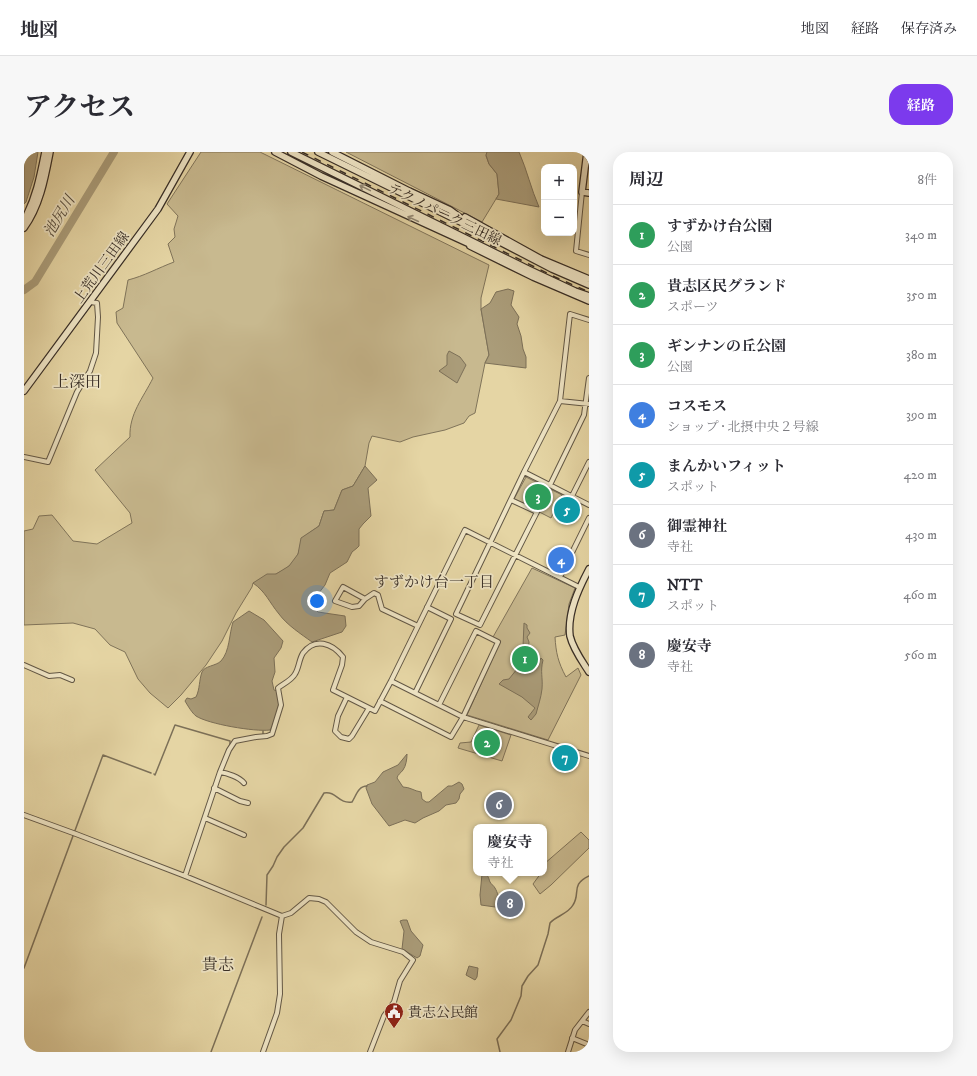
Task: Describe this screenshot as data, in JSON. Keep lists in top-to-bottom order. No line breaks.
{"streets":{"main road":["テクノパーク三田線","上荒川三田線"]},"districts":["上深田","すずかけ台一丁目","貴志"],"water":["池尻川"],"places":{"public building":["貴志公民館"]},"page":{"header":"地図","nav":["地図","経路","保存済み"],"title":"アクセス","buttons":"経路","heading":["周辺","8件"],"map_buttons":["+","−"],"list":[{"mark":"1","name":"すずかけ台公園","note":"公園","value":"340 m"},{"mark":"2","name":"貴志区民グランド","note":"スポーツ","value":"350 m"},{"mark":"3","name":"ギンナンの丘公園","note":"公園","value":"380 m"},{"mark":"4","name":"コスモス","note":"ショップ · 北摂中央２号線","value":"390 m"},{"mark":"5","name":"まんかいフィット","note":"スポット","value":"420 m"},{"mark":"6","name":"御霊神社","note":"寺社","value":"430 m"},{"mark":"7","name":"NTT","note":"スポット","value":"460 m"},{"mark":"8","name":"慶安寺","note":"寺社","value":"560 m"}],"pins":["3","5","4","1","2","7","6","8"],"popup":["慶安寺","寺社"]}}
